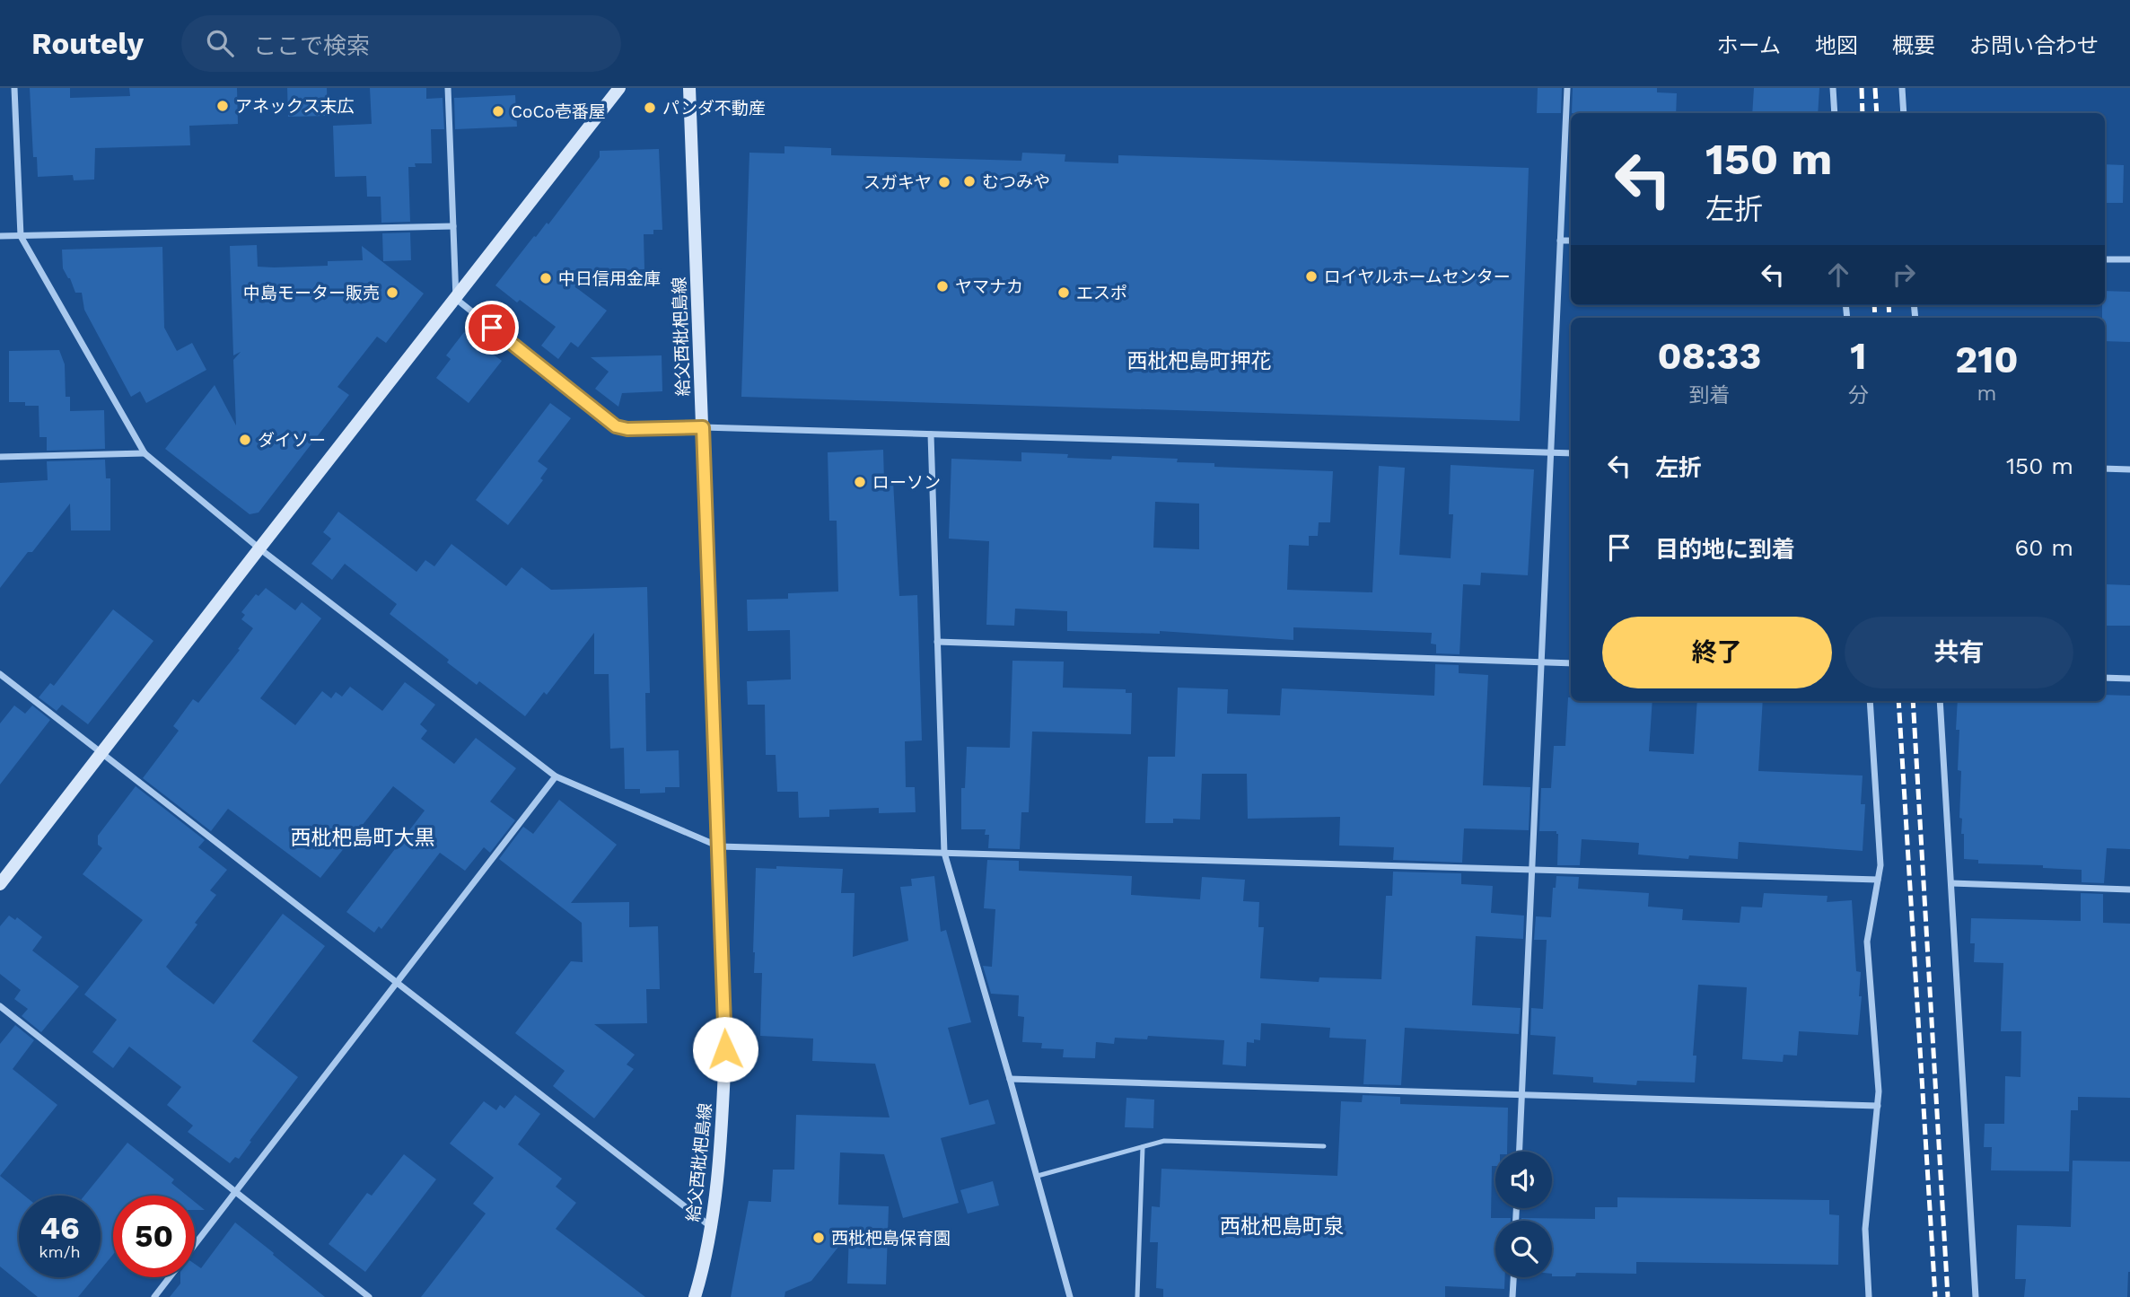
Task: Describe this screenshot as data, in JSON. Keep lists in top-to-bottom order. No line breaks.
{"streets":{"main road":["給父西枇杷島線"]},"districts":["西枇杷島町押花","西枇杷島町大黒","西枇杷島町泉"],"places":["アネックス末広","パンダ不動産","CoCo壱番屋","むつみや","スガキヤ","ロイヤルホームセンター","中日信用金庫","ヤマナカ","中島モーター販売","エスポ","ダイソー","ローソン","西枇杷島保育園"],"page":{"header":"Routely","search":"ここで検索","nav":["ホーム","地図","概要","お問い合わせ"],"turn":["150 m","左折"],"eta":["08:33","到着","1","分","210","m"],"list":[{"name":"左折","value":"150 m"},{"name":"目的地に到着","value":"60 m"}],"buttons":["終了","共有"],"speed":"46 km/h","limit":"50"}}
